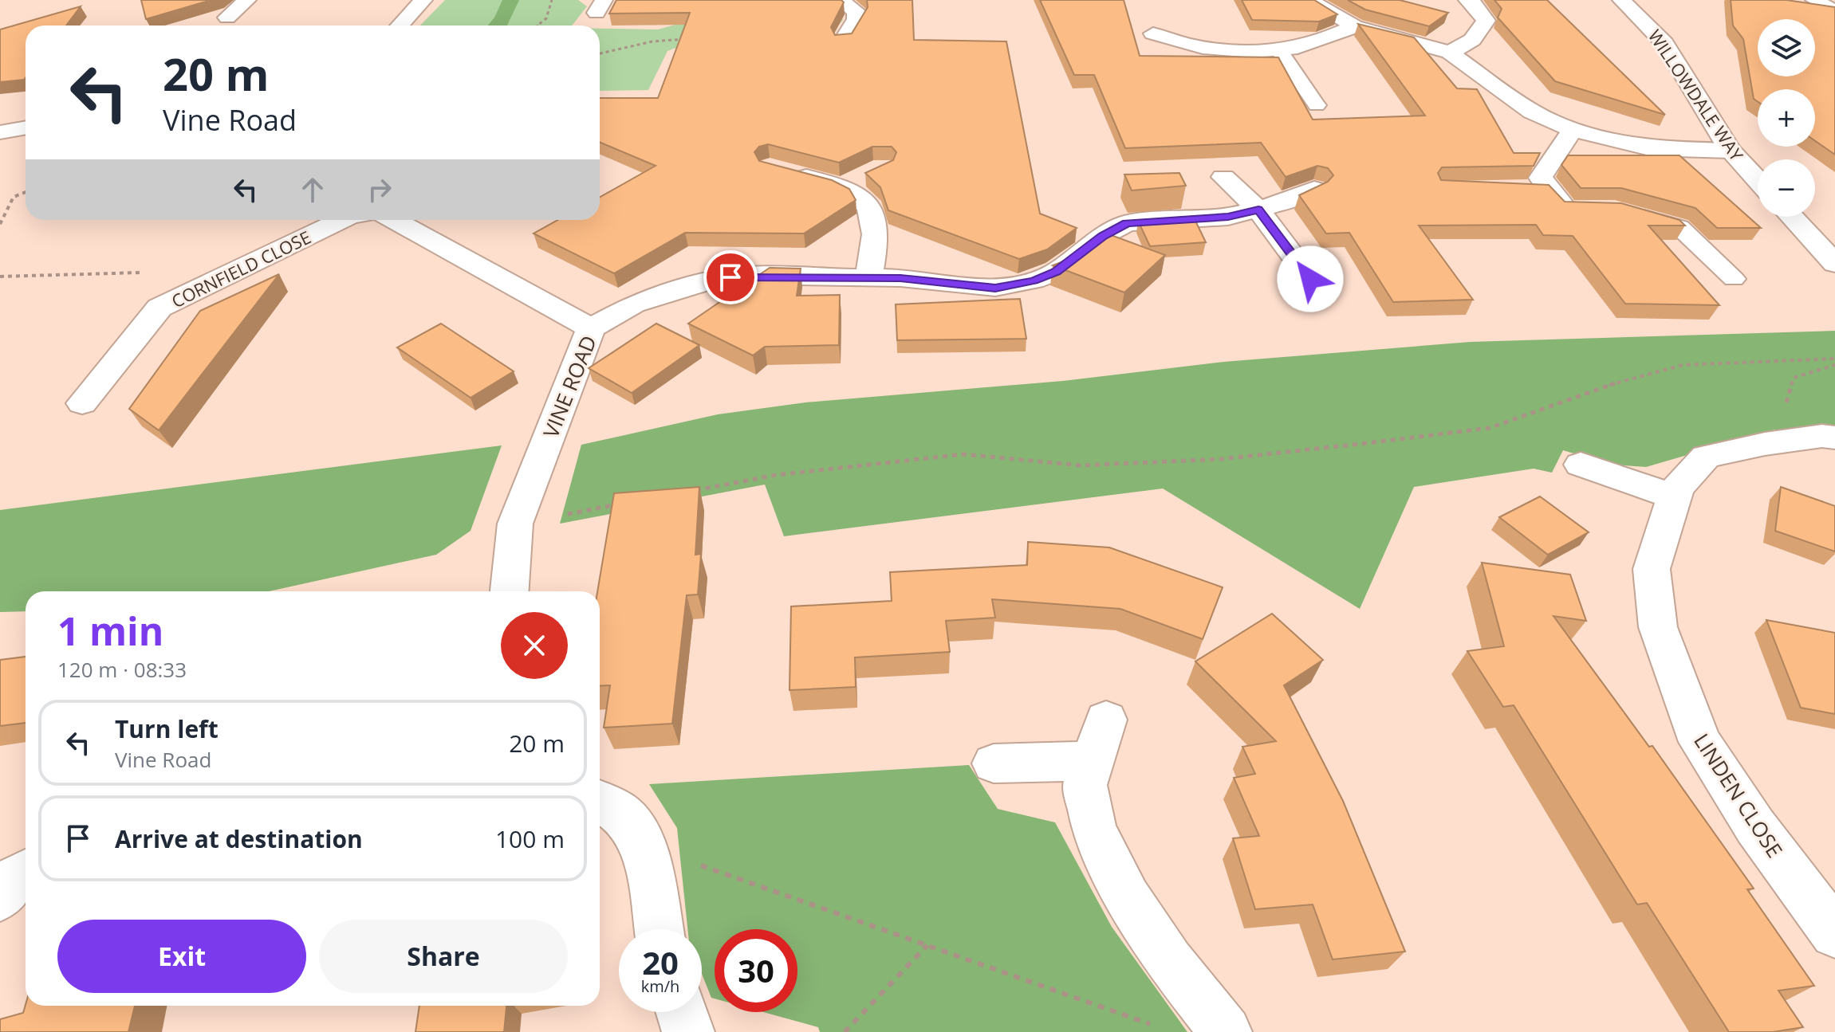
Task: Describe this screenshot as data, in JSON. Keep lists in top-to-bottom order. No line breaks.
{"streets":{"street":["WILLOWDALE WAY","CORNFIELD CLOSE","VINE ROAD","LINDEN CLOSE"]},"page":{"map_buttons":["+","−"],"turn":["20 m","Vine Road"],"heading":["1 min","120 m · 08:33"],"list":[{"name":"Turn left","note":"Vine Road","value":"20 m"},{"name":"Arrive at destination","value":"100 m"}],"buttons":["Exit","Share"],"speed":"20 km/h","limit":"30"}}
